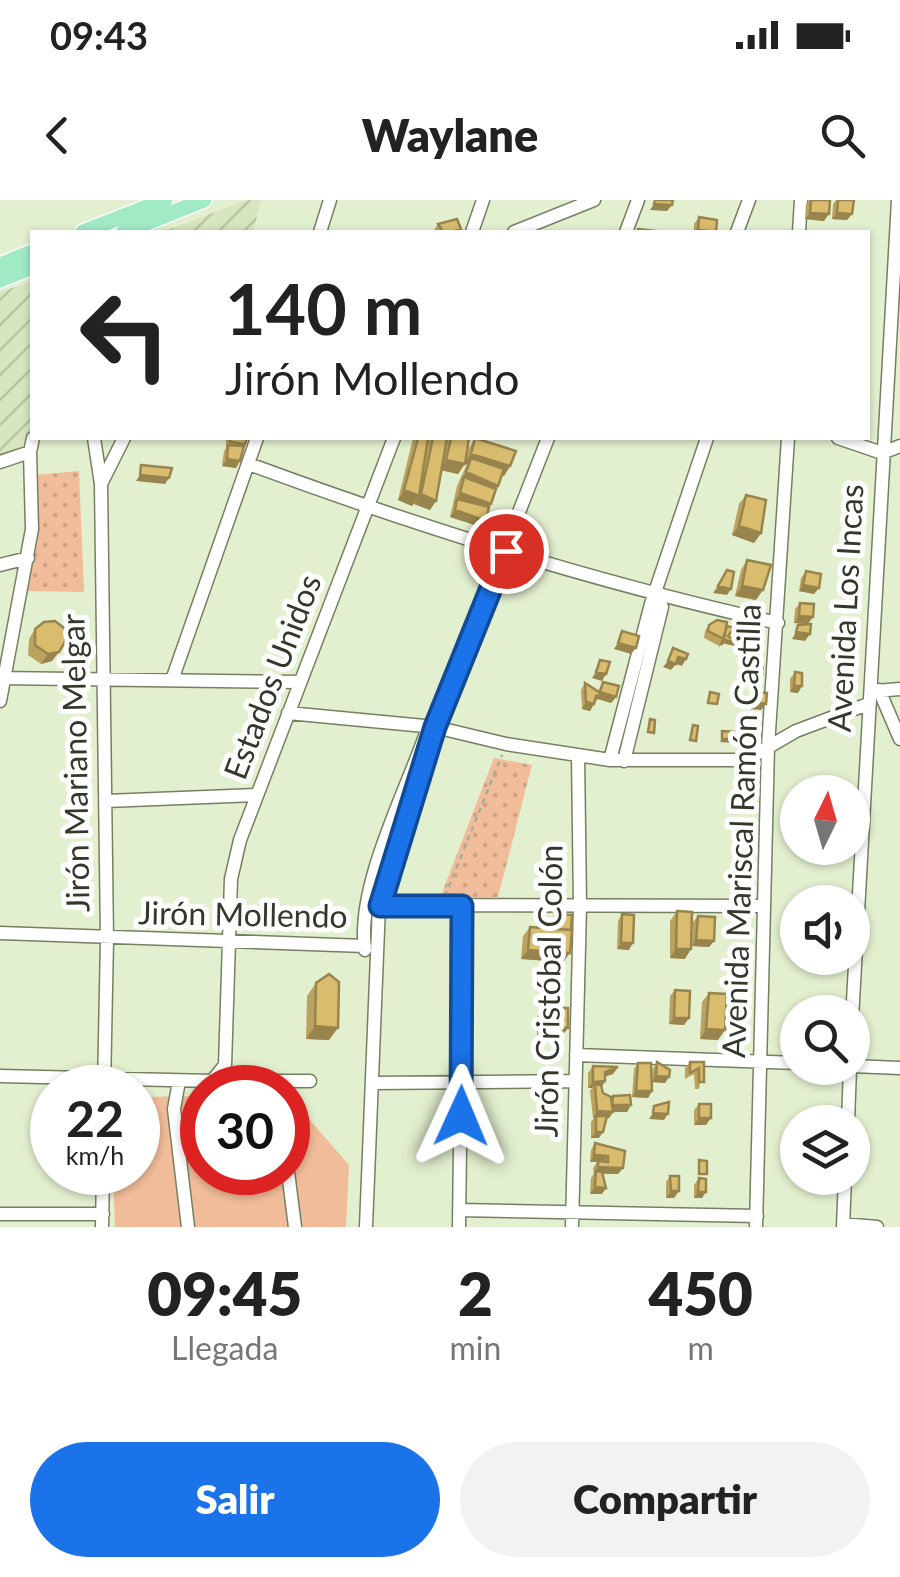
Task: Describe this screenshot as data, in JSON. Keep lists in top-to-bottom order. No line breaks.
{"streets":{"street":["Avenida Los Incas","Estados Unidos","Jirón Mariano Melgar","Avenida Mariscal Ramón Castilla","Jirón Mollendo","Jirón Cristóbal Colón"]},"crossings":[["Estados Unidos","Jirón Mollendo"],["Jirón Mariano Melgar","Jirón Mollendo"],["Avenida Mariscal Ramón Castilla","Jirón Mollendo"],["Jirón Mollendo","Jirón Cristóbal Colón"]],"north":"top","page":{"status":"09:43","header":"Waylane","turn":["140 m","Jirón Mollendo"],"speed":"22 km/h","limit":"30","eta":["09:45","Llegada","2","min","450","m"],"buttons":["Salir","Compartir"]}}
